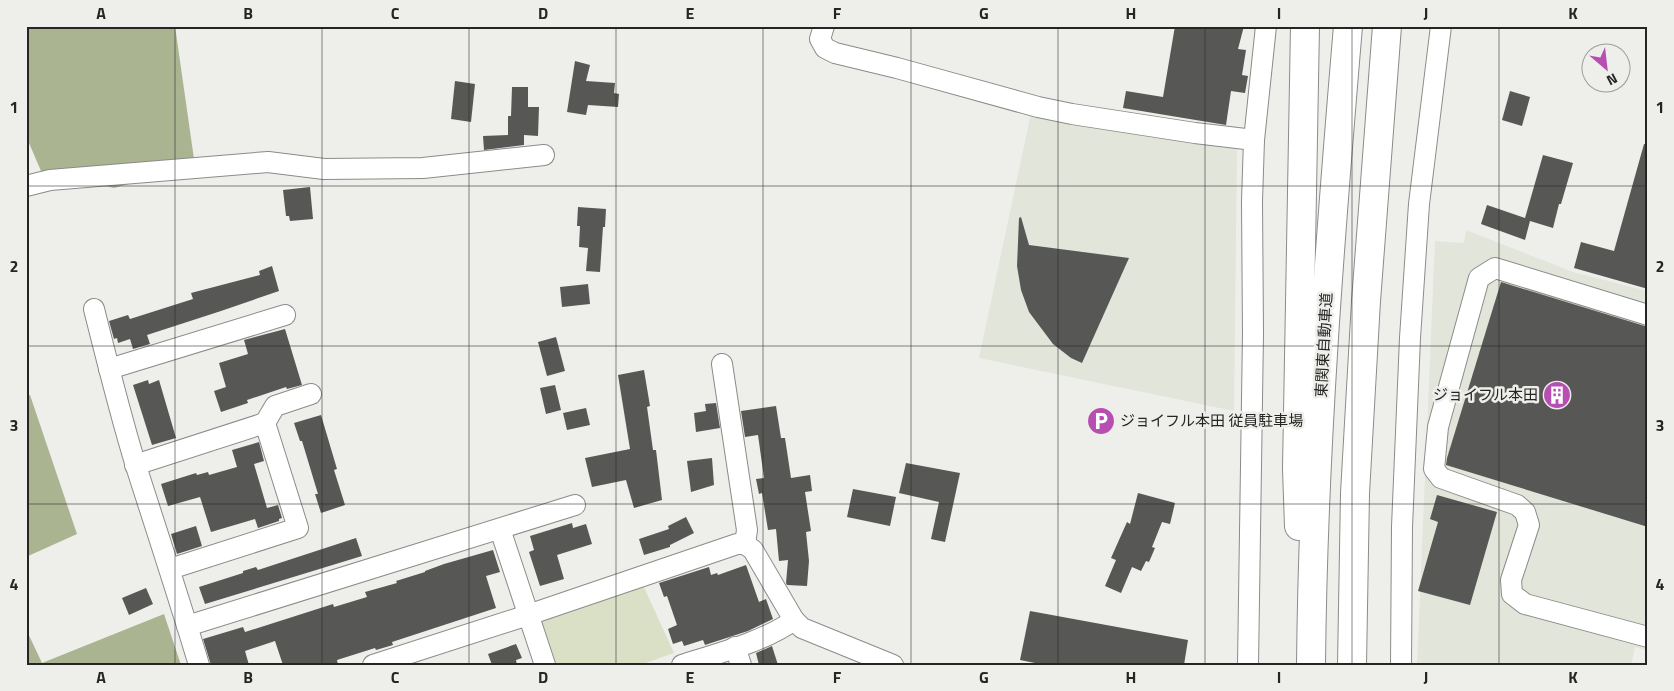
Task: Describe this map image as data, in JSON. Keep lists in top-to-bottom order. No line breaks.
{"streets":{"highway":["東関東自動車道"]},"places":{"building":["ジョイフル本田"],"parking":["ジョイフル本田 従員駐車場"]},"north":"bottom right","grid":{"columns":["A","B","C","D","E","F","G","H","I","J","K"],"rows":["1","2","3","4"]}}
